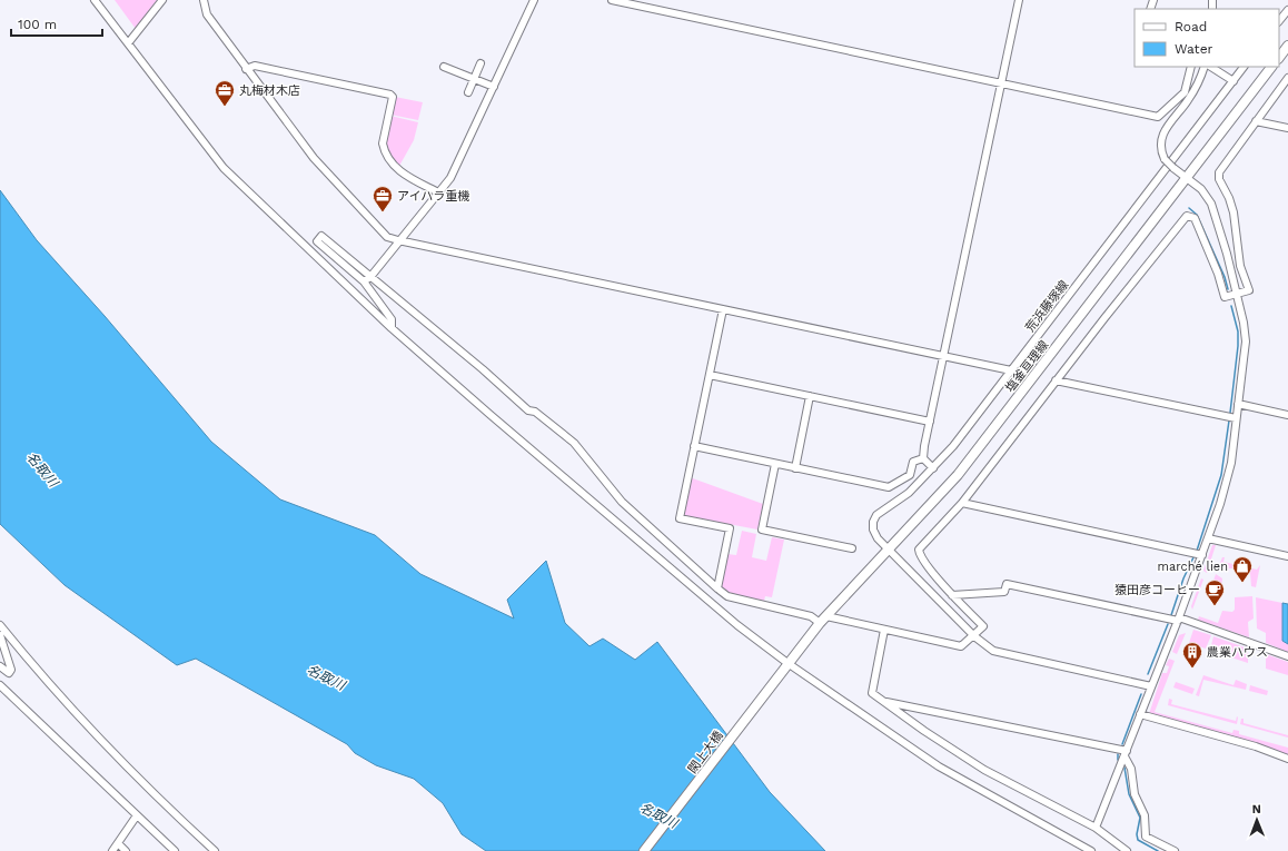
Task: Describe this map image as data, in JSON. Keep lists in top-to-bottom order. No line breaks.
{"streets":{"main road":["塩釜亘理線","閖上大橋"],"street":["荒浜藤塚線"]},"crossings":[["荒浜藤塚線","塩釜亘理線"],["塩釜亘理線","閖上大橋"]],"water":["名取川"],"places":{"office":["丸梅材木店","アイハラ重機"],"shop":["marché lien"],"cafe":["猿田彦コーヒー"],"building":["農業ハウス"]},"legend":["Road","Water"],"scale_bar":"100 m","north":"top"}
